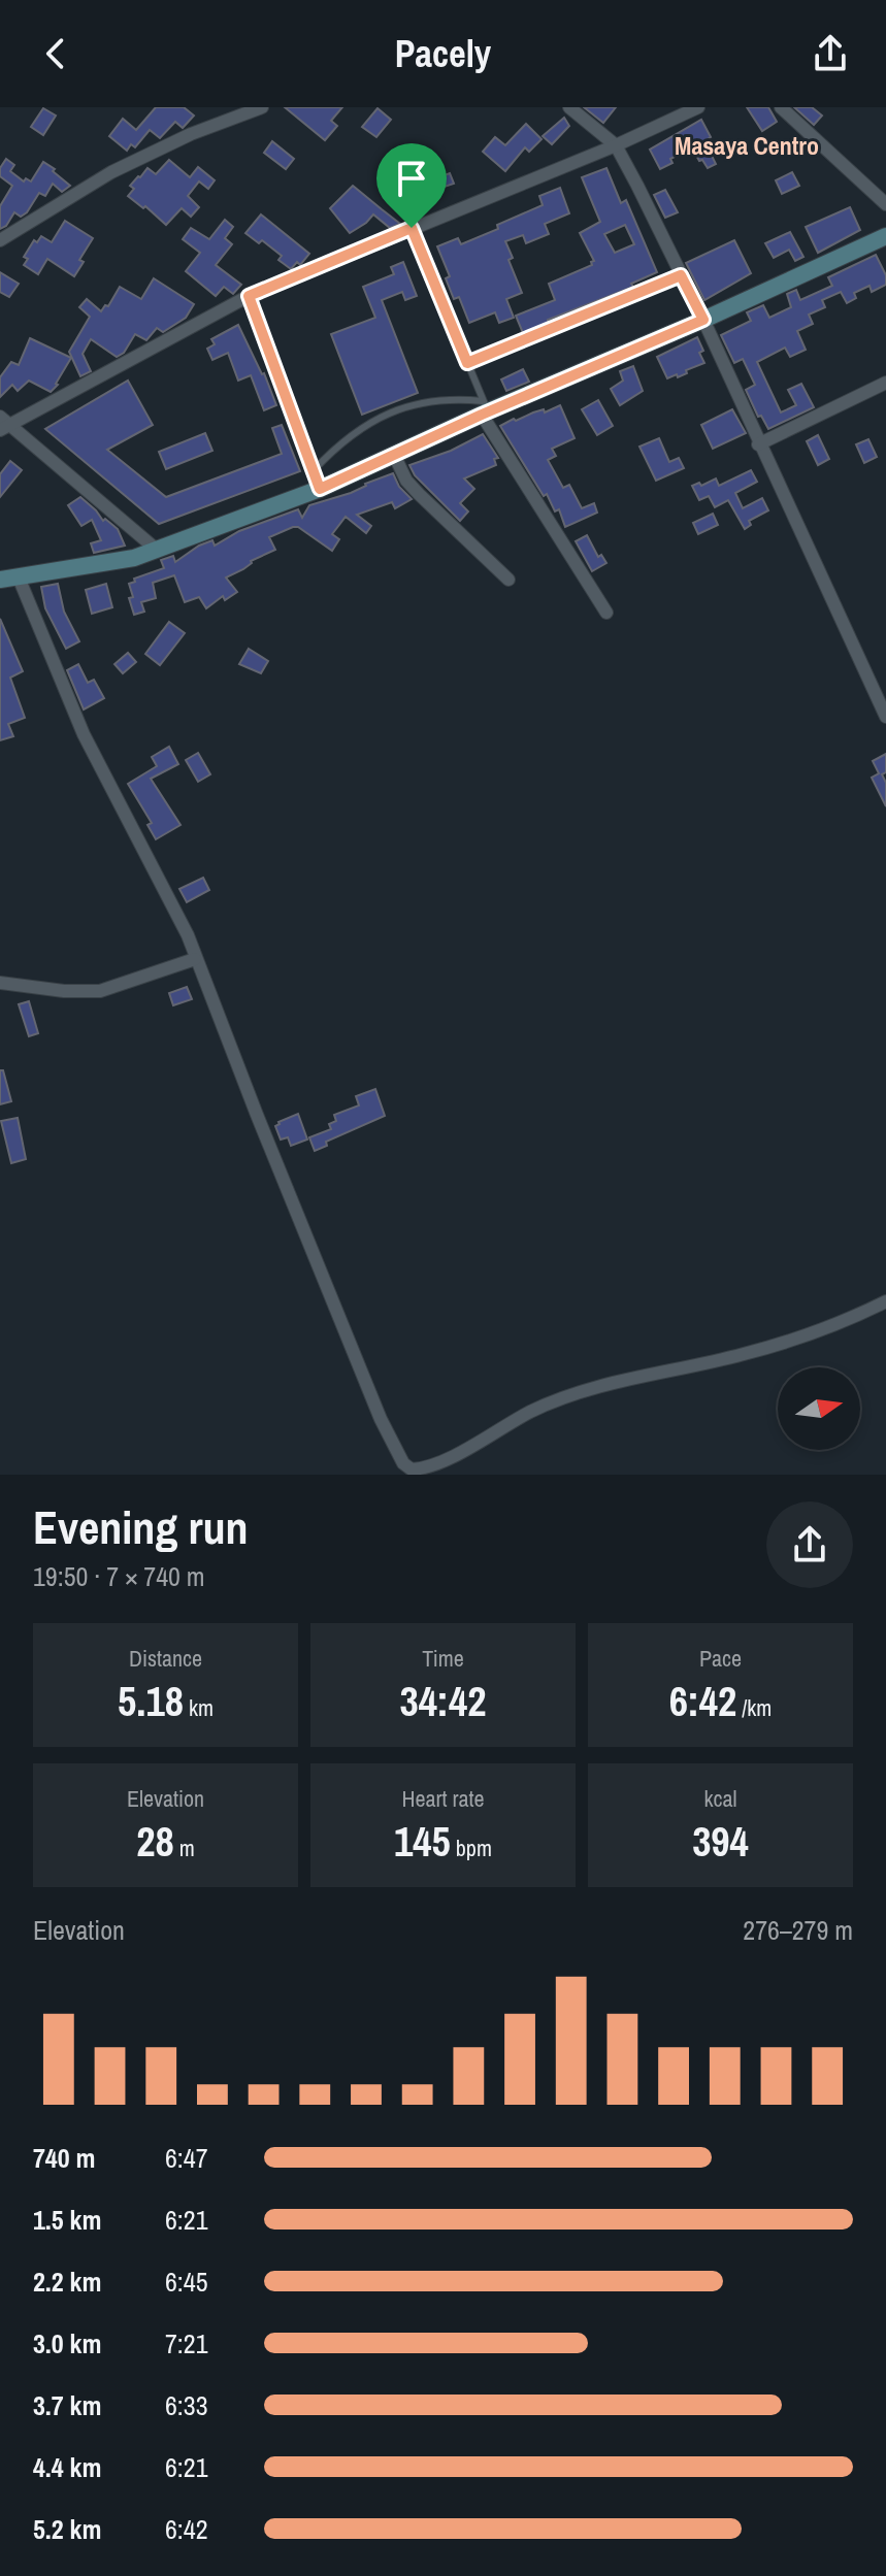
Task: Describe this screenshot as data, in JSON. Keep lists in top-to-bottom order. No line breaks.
{"districts":["Masaya Centro"],"north":"right","page":{"header":"Pacely","heading":["Evening run","19:50 · 7 × 740 m"],"stats":[["Distance","5.18 km"],["Time","34:42"],["Pace","6:42 /km"],["Elevation","28 m"],["Heart rate","145 bpm"],["kcal","394"]],"chart":["Elevation","276–279 m"],"list":[{"name":"740 m","note":"6:47"},{"name":"1.5 km","note":"6:21"},{"name":"2.2 km","note":"6:45"},{"name":"3.0 km","note":"7:21"},{"name":"3.7 km","note":"6:33"},{"name":"4.4 km","note":"6:21"},{"name":"5.2 km","note":"6:42"}]}}
